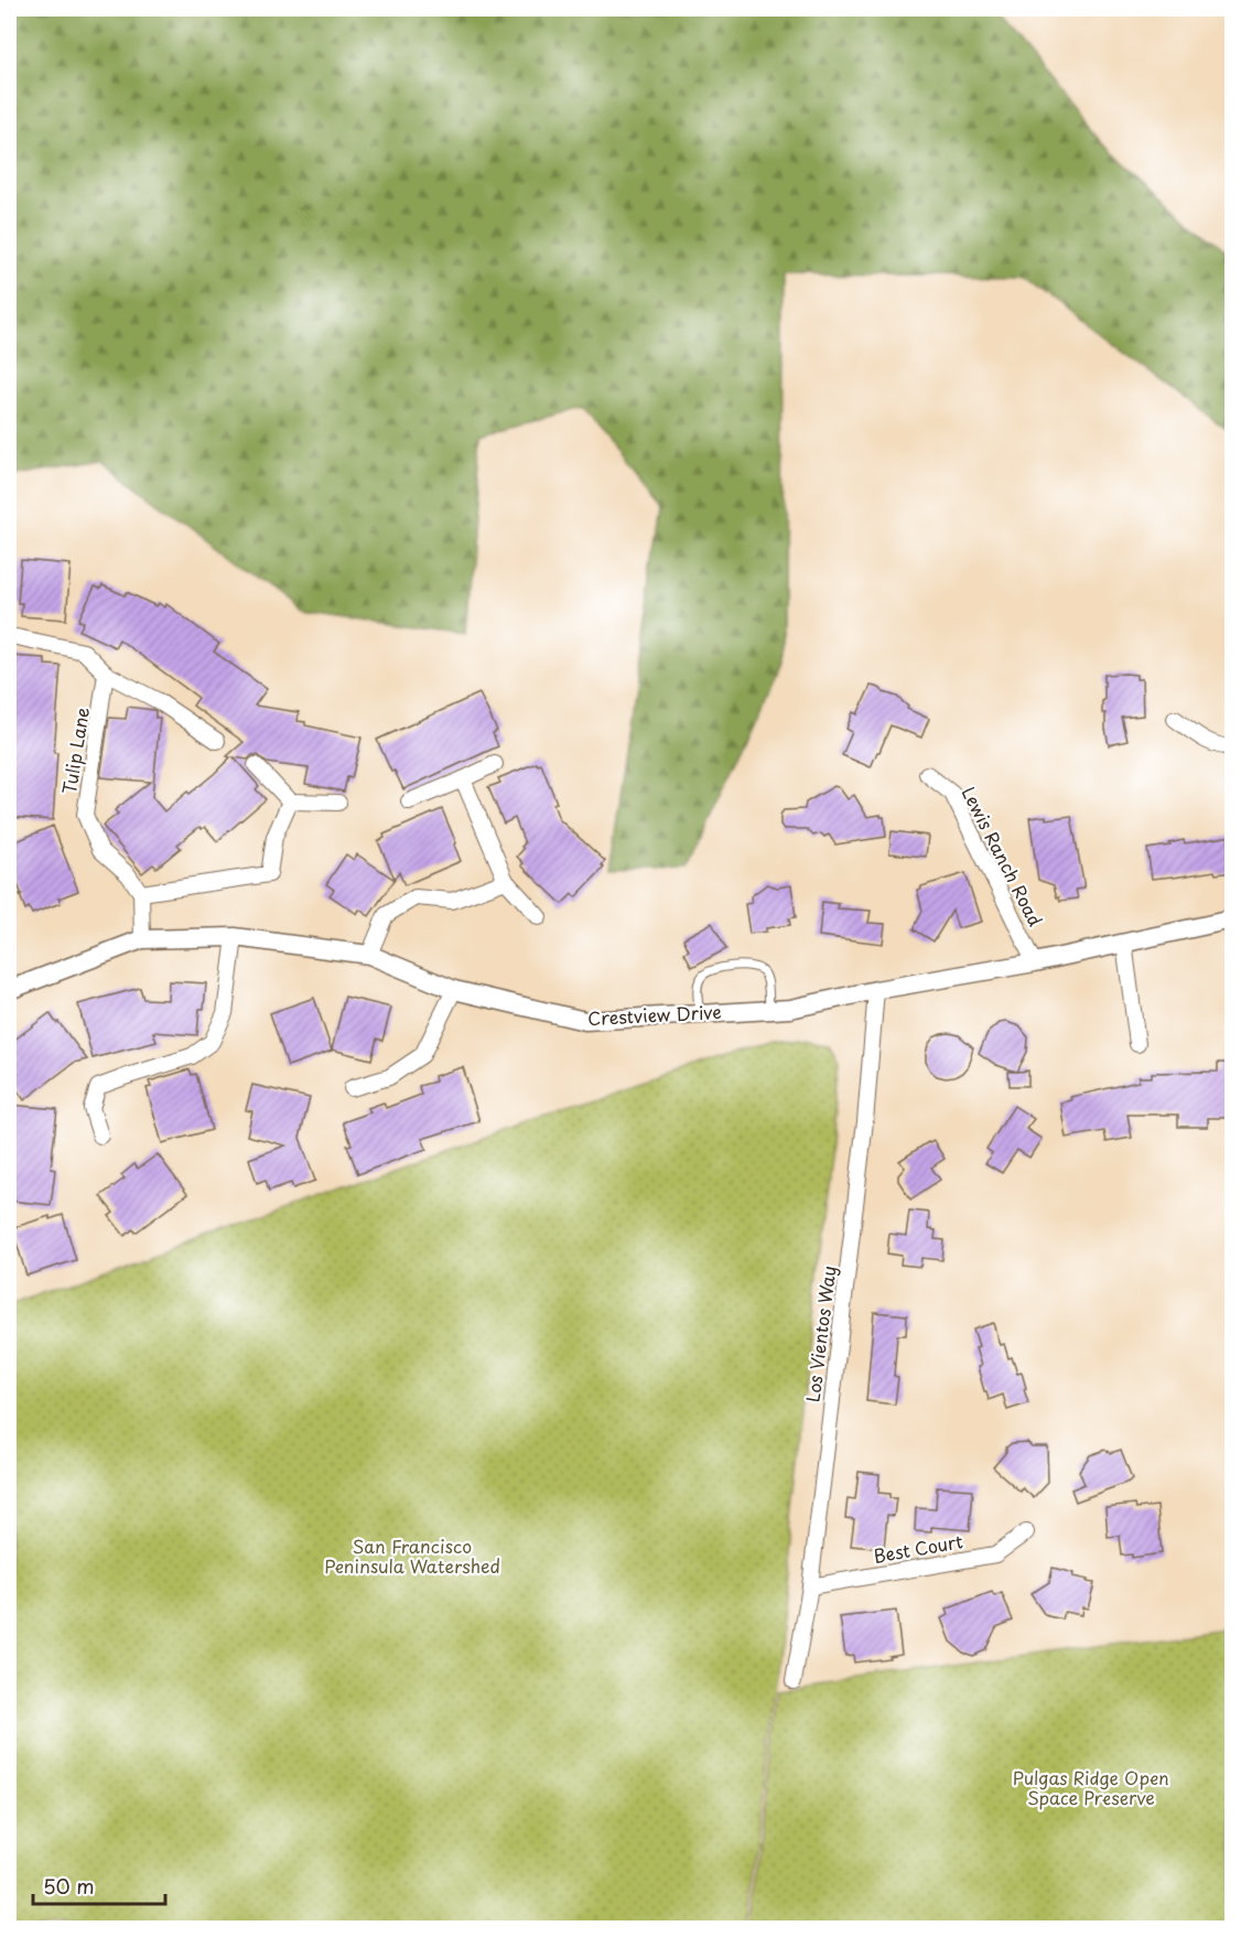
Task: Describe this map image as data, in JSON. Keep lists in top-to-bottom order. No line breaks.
{"streets":{"street":["Tulip Lane","Lewis Ranch Road","Crestview Drive","Los Vientos Way","Best Court"]},"crossings":[["Lewis Ranch Road","Crestview Drive"],["Crestview Drive","Los Vientos Way"],["Los Vientos Way","Best Court"]],"parks":["San Francisco Peninsula Watershed","Pulgas Ridge Open Space Preserve"],"scale_bar":"50 m"}
